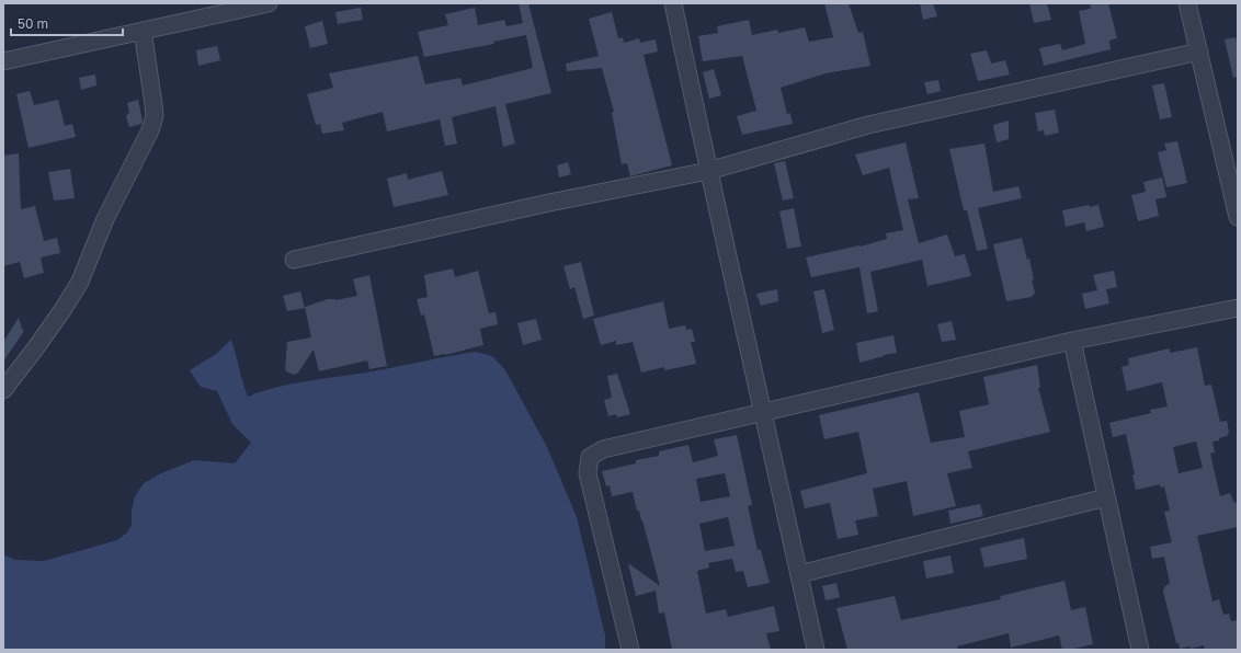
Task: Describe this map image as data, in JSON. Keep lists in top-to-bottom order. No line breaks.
{"scale_bar":"50 m"}
